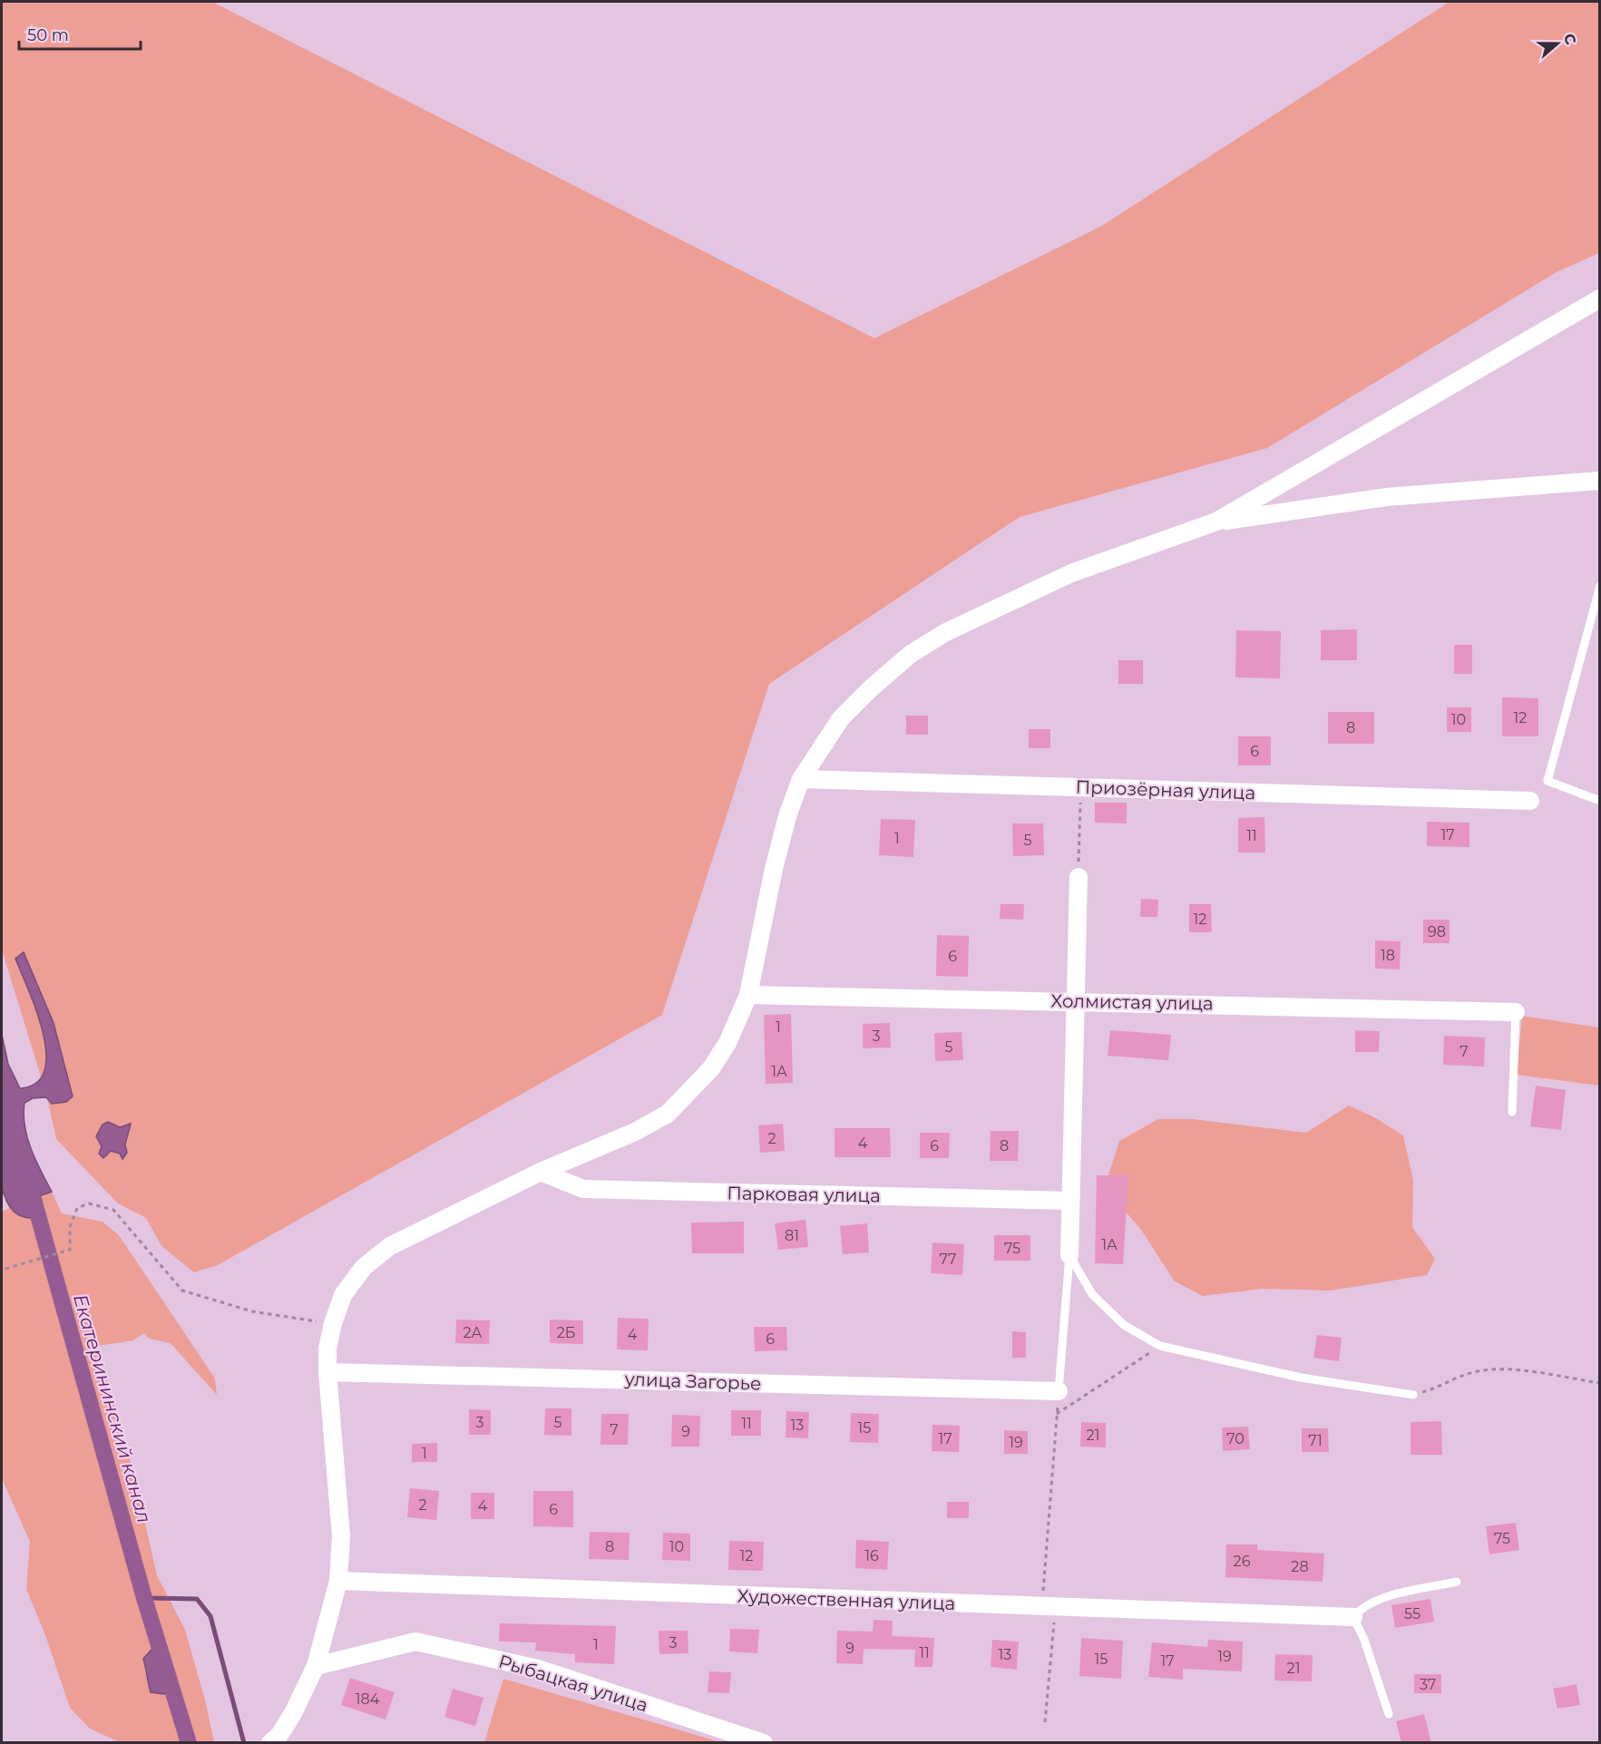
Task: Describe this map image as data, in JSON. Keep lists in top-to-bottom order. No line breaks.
{"streets":{"street":["Приозёрная улица","Холмистая улица","Парковая улица","улица Загорье","Художественная улица","Рыбацкая улица"]},"water":["Екатерининский канал"],"house_numbers":["12","10","8","6","17","11","1","5","12","98","18","6","1","3","5","7","1А","2","4","6","8","81","1А","75","77","2А","2Б","4","6","3","5","11","13","15","7","9","21","17","70","71","19","1","2","4","6","75","8","10","12","16","26","28","55","3","1","9","11","13","19","15","17","21","37","184"],"scale_bar":"50 m","north":"right"}
